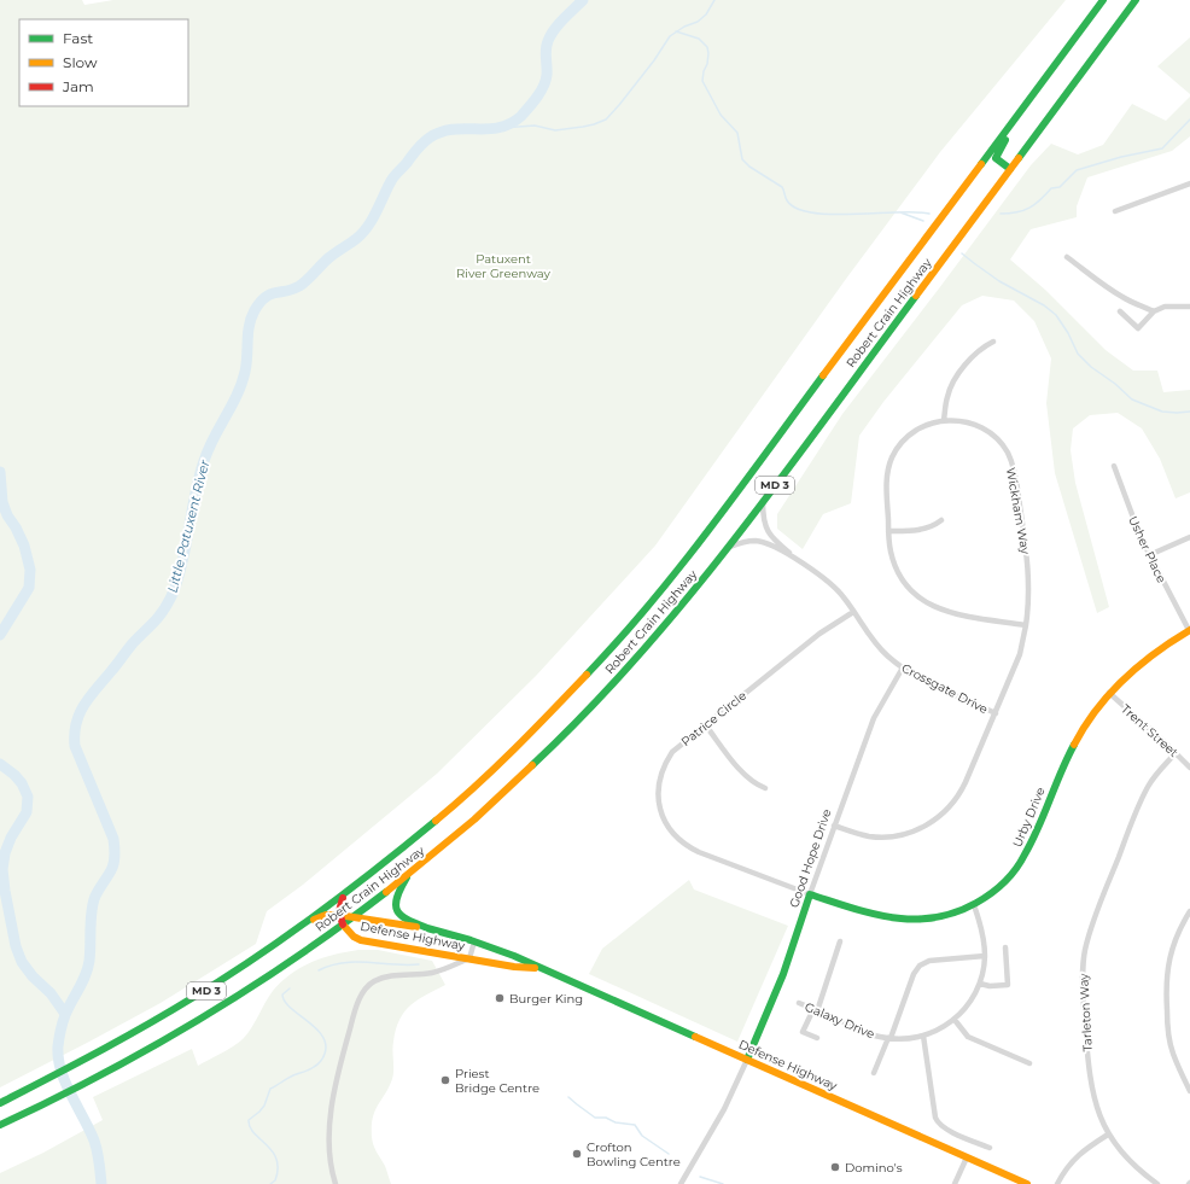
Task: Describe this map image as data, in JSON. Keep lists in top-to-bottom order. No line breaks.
{"streets":{"main road":["Robert Crain Highway","MD 3","Urby Drive","Good Hope Drive","Defense Highway"],"street":["Wickham Way","Usher Place","Crossgate Drive","Patrice Circle","Trent Street","Tarleton Way","Galaxy Drive"]},"crossings":[["Robert Crain Highway","Crossgate Drive"],["Robert Crain Highway","Defense Highway"],["Wickham Way","Crossgate Drive"],["Wickham Way","Good Hope Drive"],["Usher Place","Urby Drive"],["Crossgate Drive","Patrice Circle"],["Crossgate Drive","Good Hope Drive"],["Patrice Circle","Urby Drive"],["Patrice Circle","Good Hope Drive"],["Trent Street","Urby Drive"],["Trent Street","Tarleton Way"],["Urby Drive","Good Hope Drive"],["Urby Drive","Galaxy Drive"],["Good Hope Drive","Defense Highway"]],"water":["Little Patuxent River"],"parks":["Patuxent River Greenway"],"places":["Burger King","Priest Bridge Centre","Crofton Bowling Centre","Domino's"],"legend":["Fast","Slow","Jam"]}
